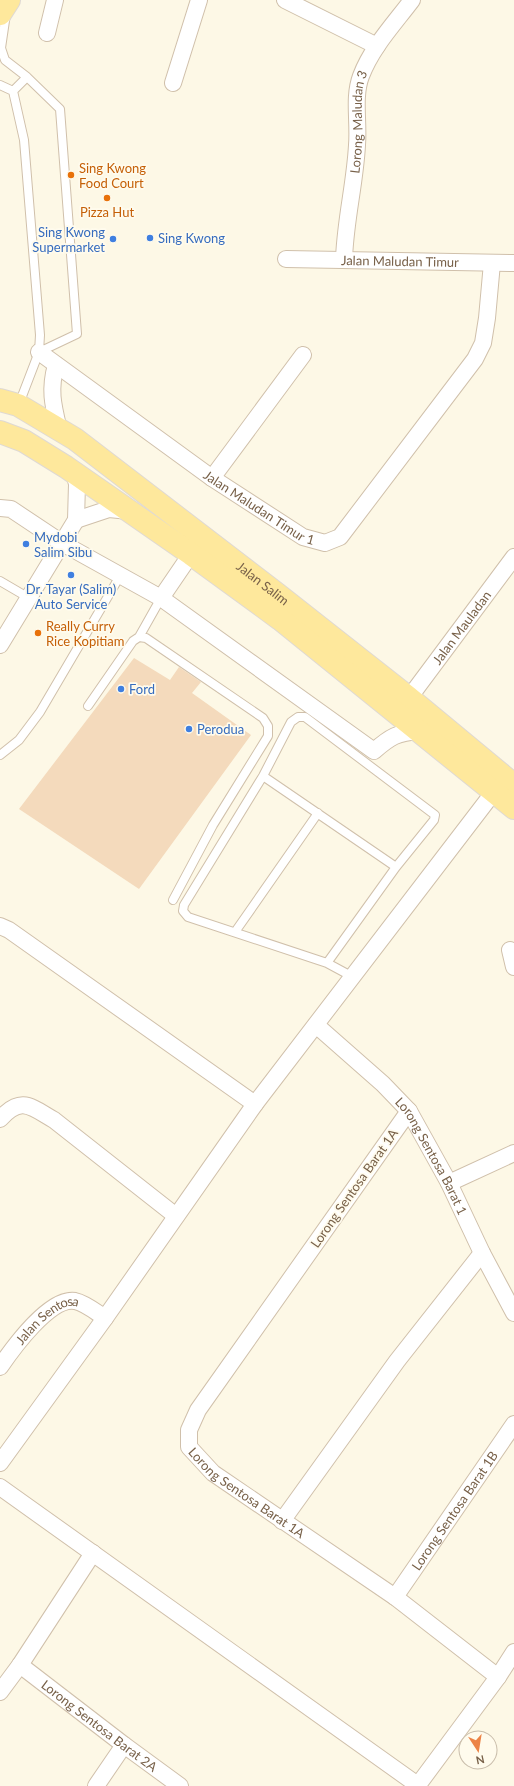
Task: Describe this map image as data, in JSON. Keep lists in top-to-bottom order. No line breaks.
{"streets":{"main road":["Jalan Salim"],"street":["Lorong Maludan 3","Jalan Maludan Timur","Jalan Maludan Timur 1","Jalan Mauladan","Lorong Sentosa Barat 1","Lorong Sentosa Barat 1A","Jalan Sentosa","Lorong Sentosa Barat 1B","Lorong Sentosa Barat 2A"]},"crossings":[["Lorong Maludan 3","Jalan Maludan Timur"],["Jalan Maludan Timur","Jalan Maludan Timur 1"],["Jalan Salim","Jalan Mauladan"],["Lorong Sentosa Barat 1","Lorong Sentosa Barat 1A"],["Lorong Sentosa Barat 1A","Lorong Sentosa Barat 1B"]],"places":["Sing Kwong Food Court","Pizza Hut","Sing Kwong","Sing Kwong Supermarket","Mydobi Salim Sibu","Dr. Tayar (Salim) Auto Service","Really Curry Rice Kopitiam","Ford","Perodua"],"north":"bottom"}
